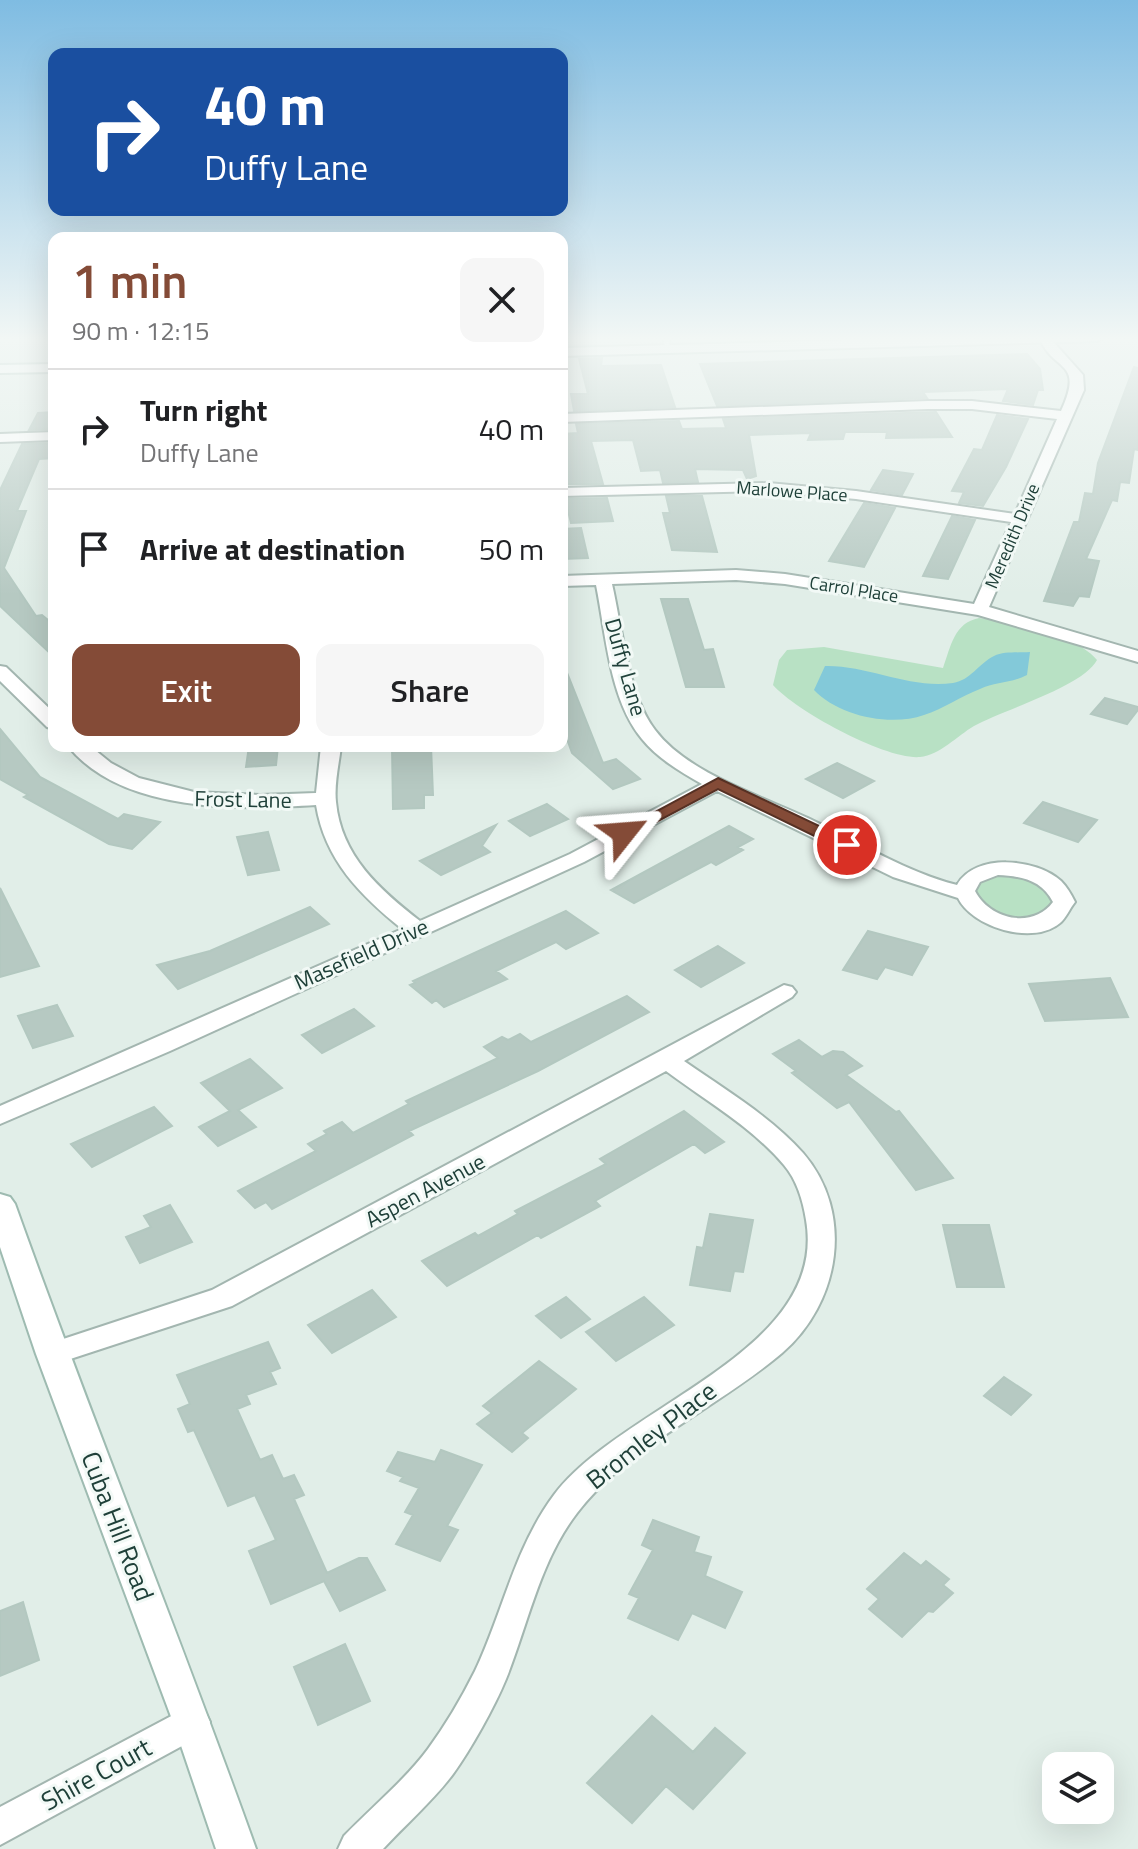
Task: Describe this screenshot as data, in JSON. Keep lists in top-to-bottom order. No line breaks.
{"streets":{"street":["Marlowe Place","Meredith Drive","Carrol Place","Duffy Lane","Frost Lane","Masefield Drive","Aspen Avenue","Bromley Place","Cuba Hill Road","Shire Court"]},"crossings":[["Marlowe Place","Meredith Drive"],["Meredith Drive","Carrol Place"],["Carrol Place","Duffy Lane"],["Duffy Lane","Masefield Drive"],["Aspen Avenue","Bromley Place"],["Aspen Avenue","Cuba Hill Road"],["Cuba Hill Road","Shire Court"]],"page":{"turn":["40 m","Duffy Lane"],"heading":["1 min","90 m · 12:15"],"list":[{"name":"Turn right","note":"Duffy Lane","value":"40 m"},{"name":"Arrive at destination","value":"50 m"}],"buttons":["Exit","Share"]}}
